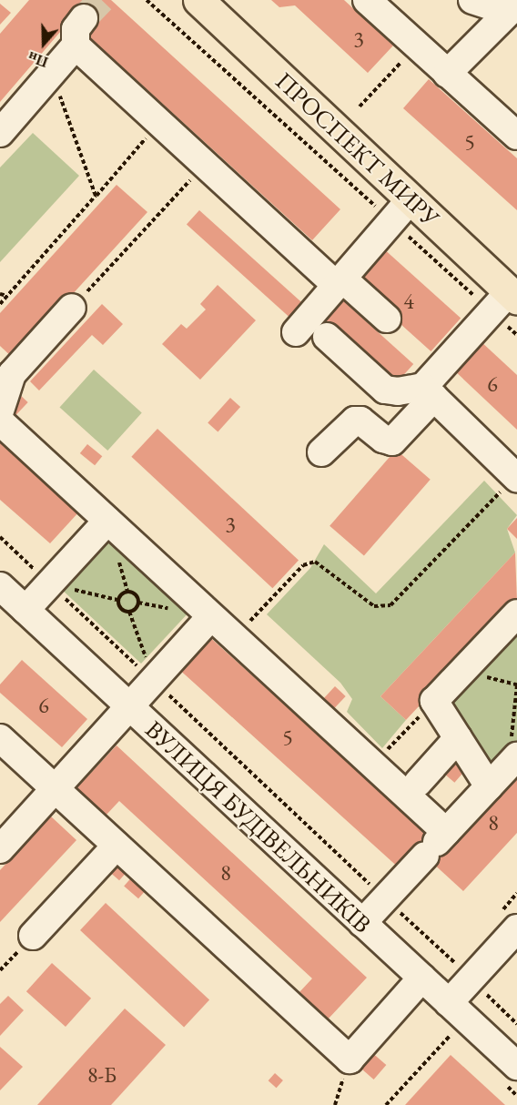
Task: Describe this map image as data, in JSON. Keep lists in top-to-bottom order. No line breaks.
{"streets":{"main road":["ПРОСПЕКТ МИРУ"],"street":["ВУЛИЦЯ БУДІВЕЛЬНИКІВ"]},"house_numbers":["3","5","4","6","3","6","5","8","8","8-Б"],"north":"bottom"}
